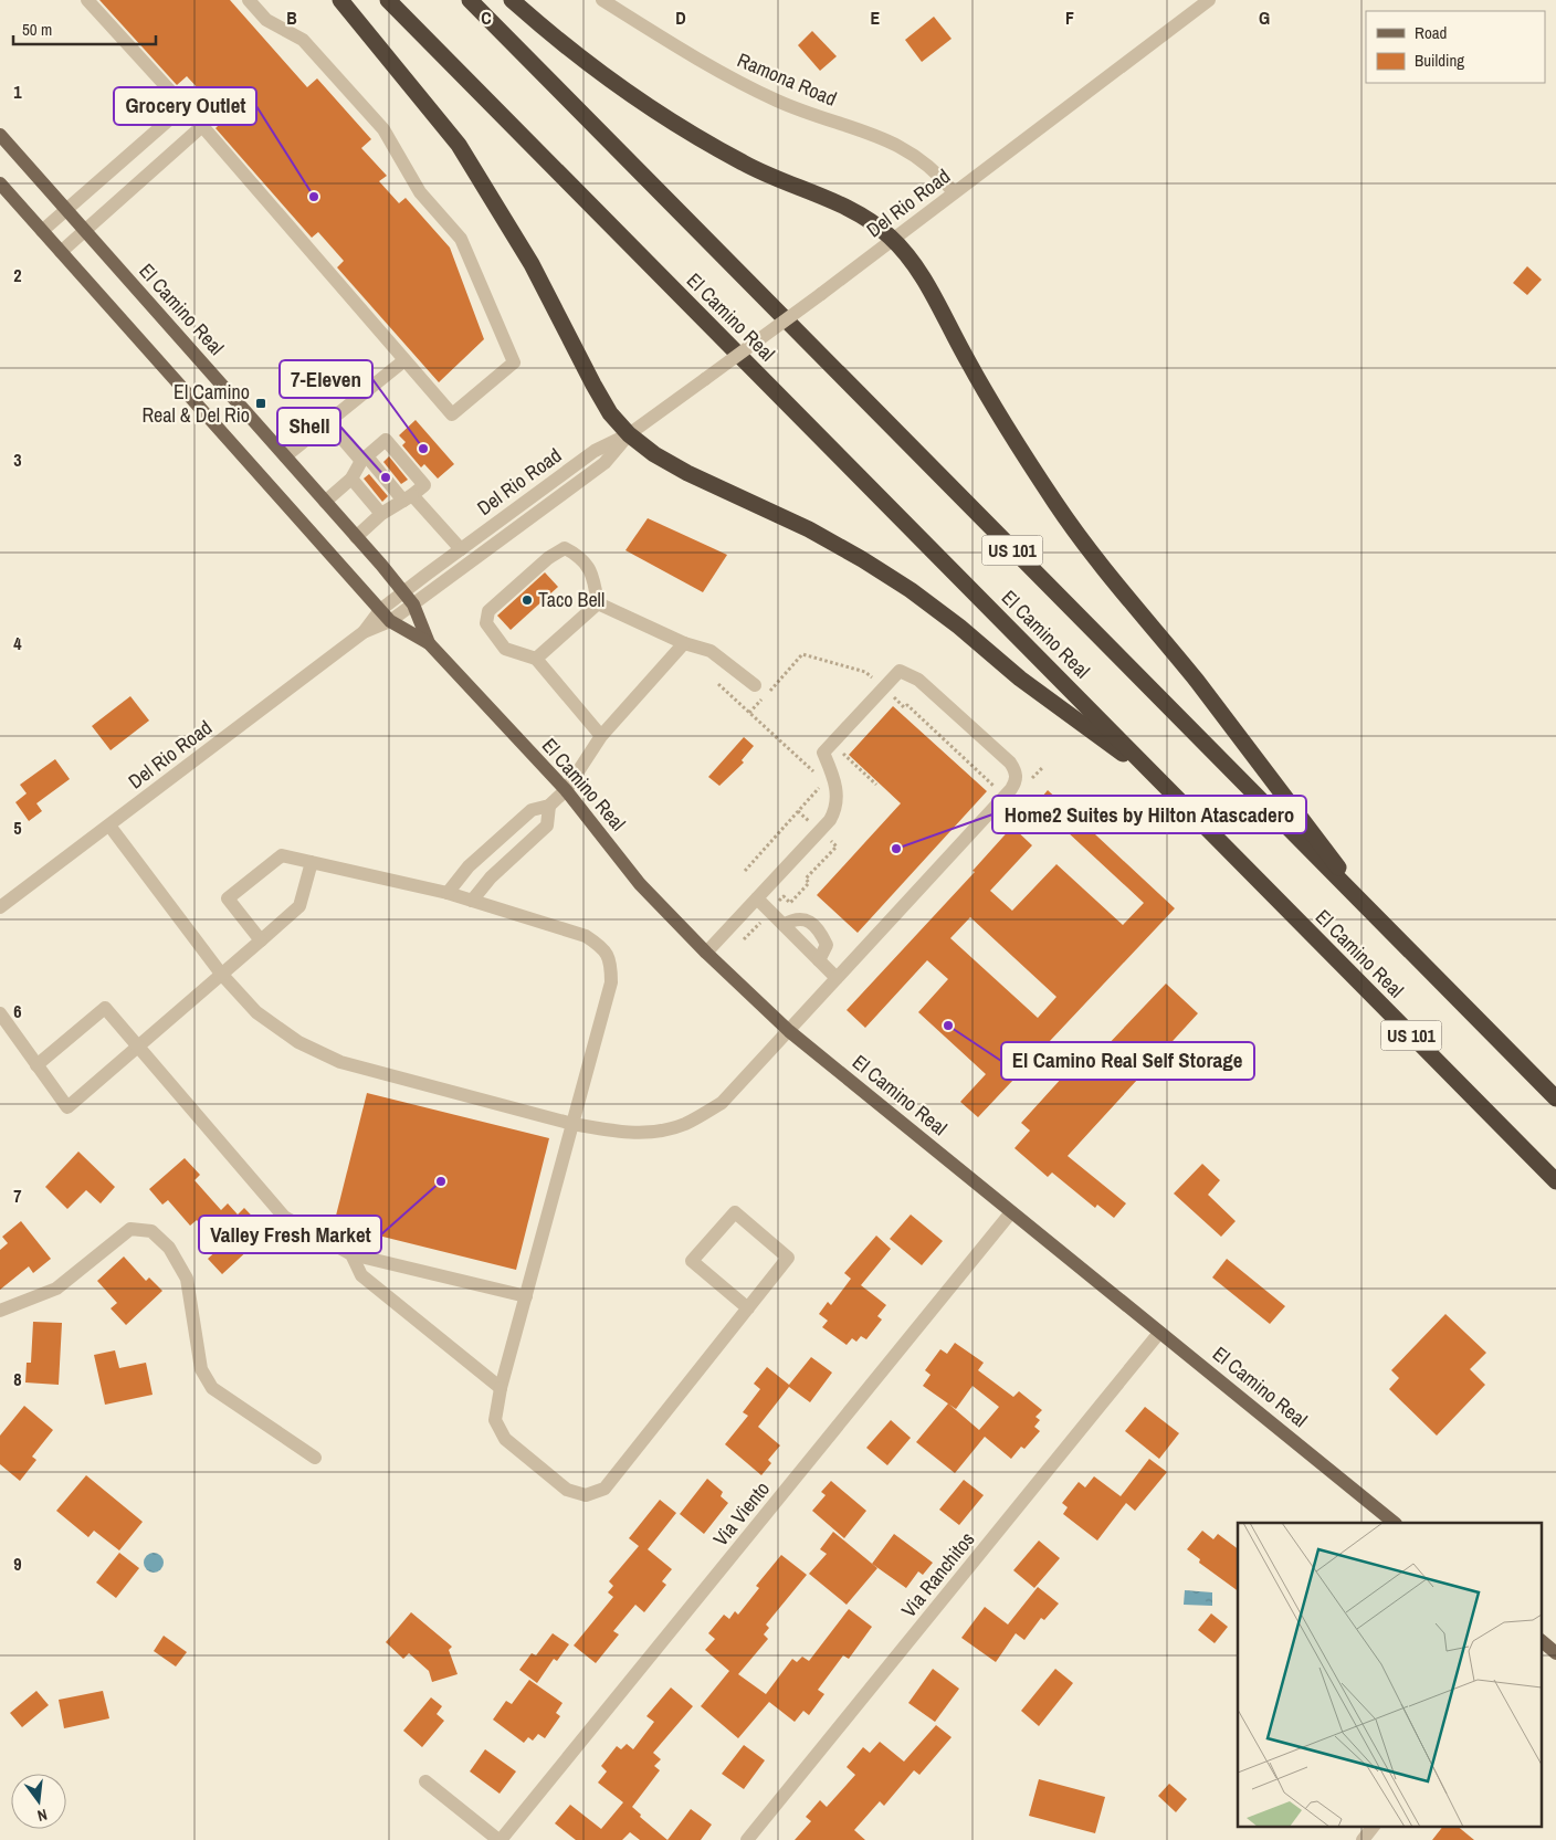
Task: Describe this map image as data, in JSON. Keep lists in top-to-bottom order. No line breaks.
{"streets":{"highway":["El Camino Real","US 101"],"street":["Ramona Road","Del Rio Road","Via Viento","Via Ranchitos"]},"crossings":[["Ramona Road","Del Rio Road"],["Del Rio Road","El Camino Real"],["El Camino Real","Via Viento"],["El Camino Real","Via Ranchitos"]],"places":{"other":["Grocery Outlet","7-Eleven","Shell","Taco Bell","Home2 Suites by Hilton Atascadero","El Camino Real Self Storage","Valley Fresh Market"],"transit":["El Camino Real & Del Rio"]},"legend":["Road","Building"],"scale_bar":"50 m","north":"bottom","grid":{"columns":["B","C","D","E","F","G"],"rows":["1","2","3","4","5","6","7","8","9"]}}
